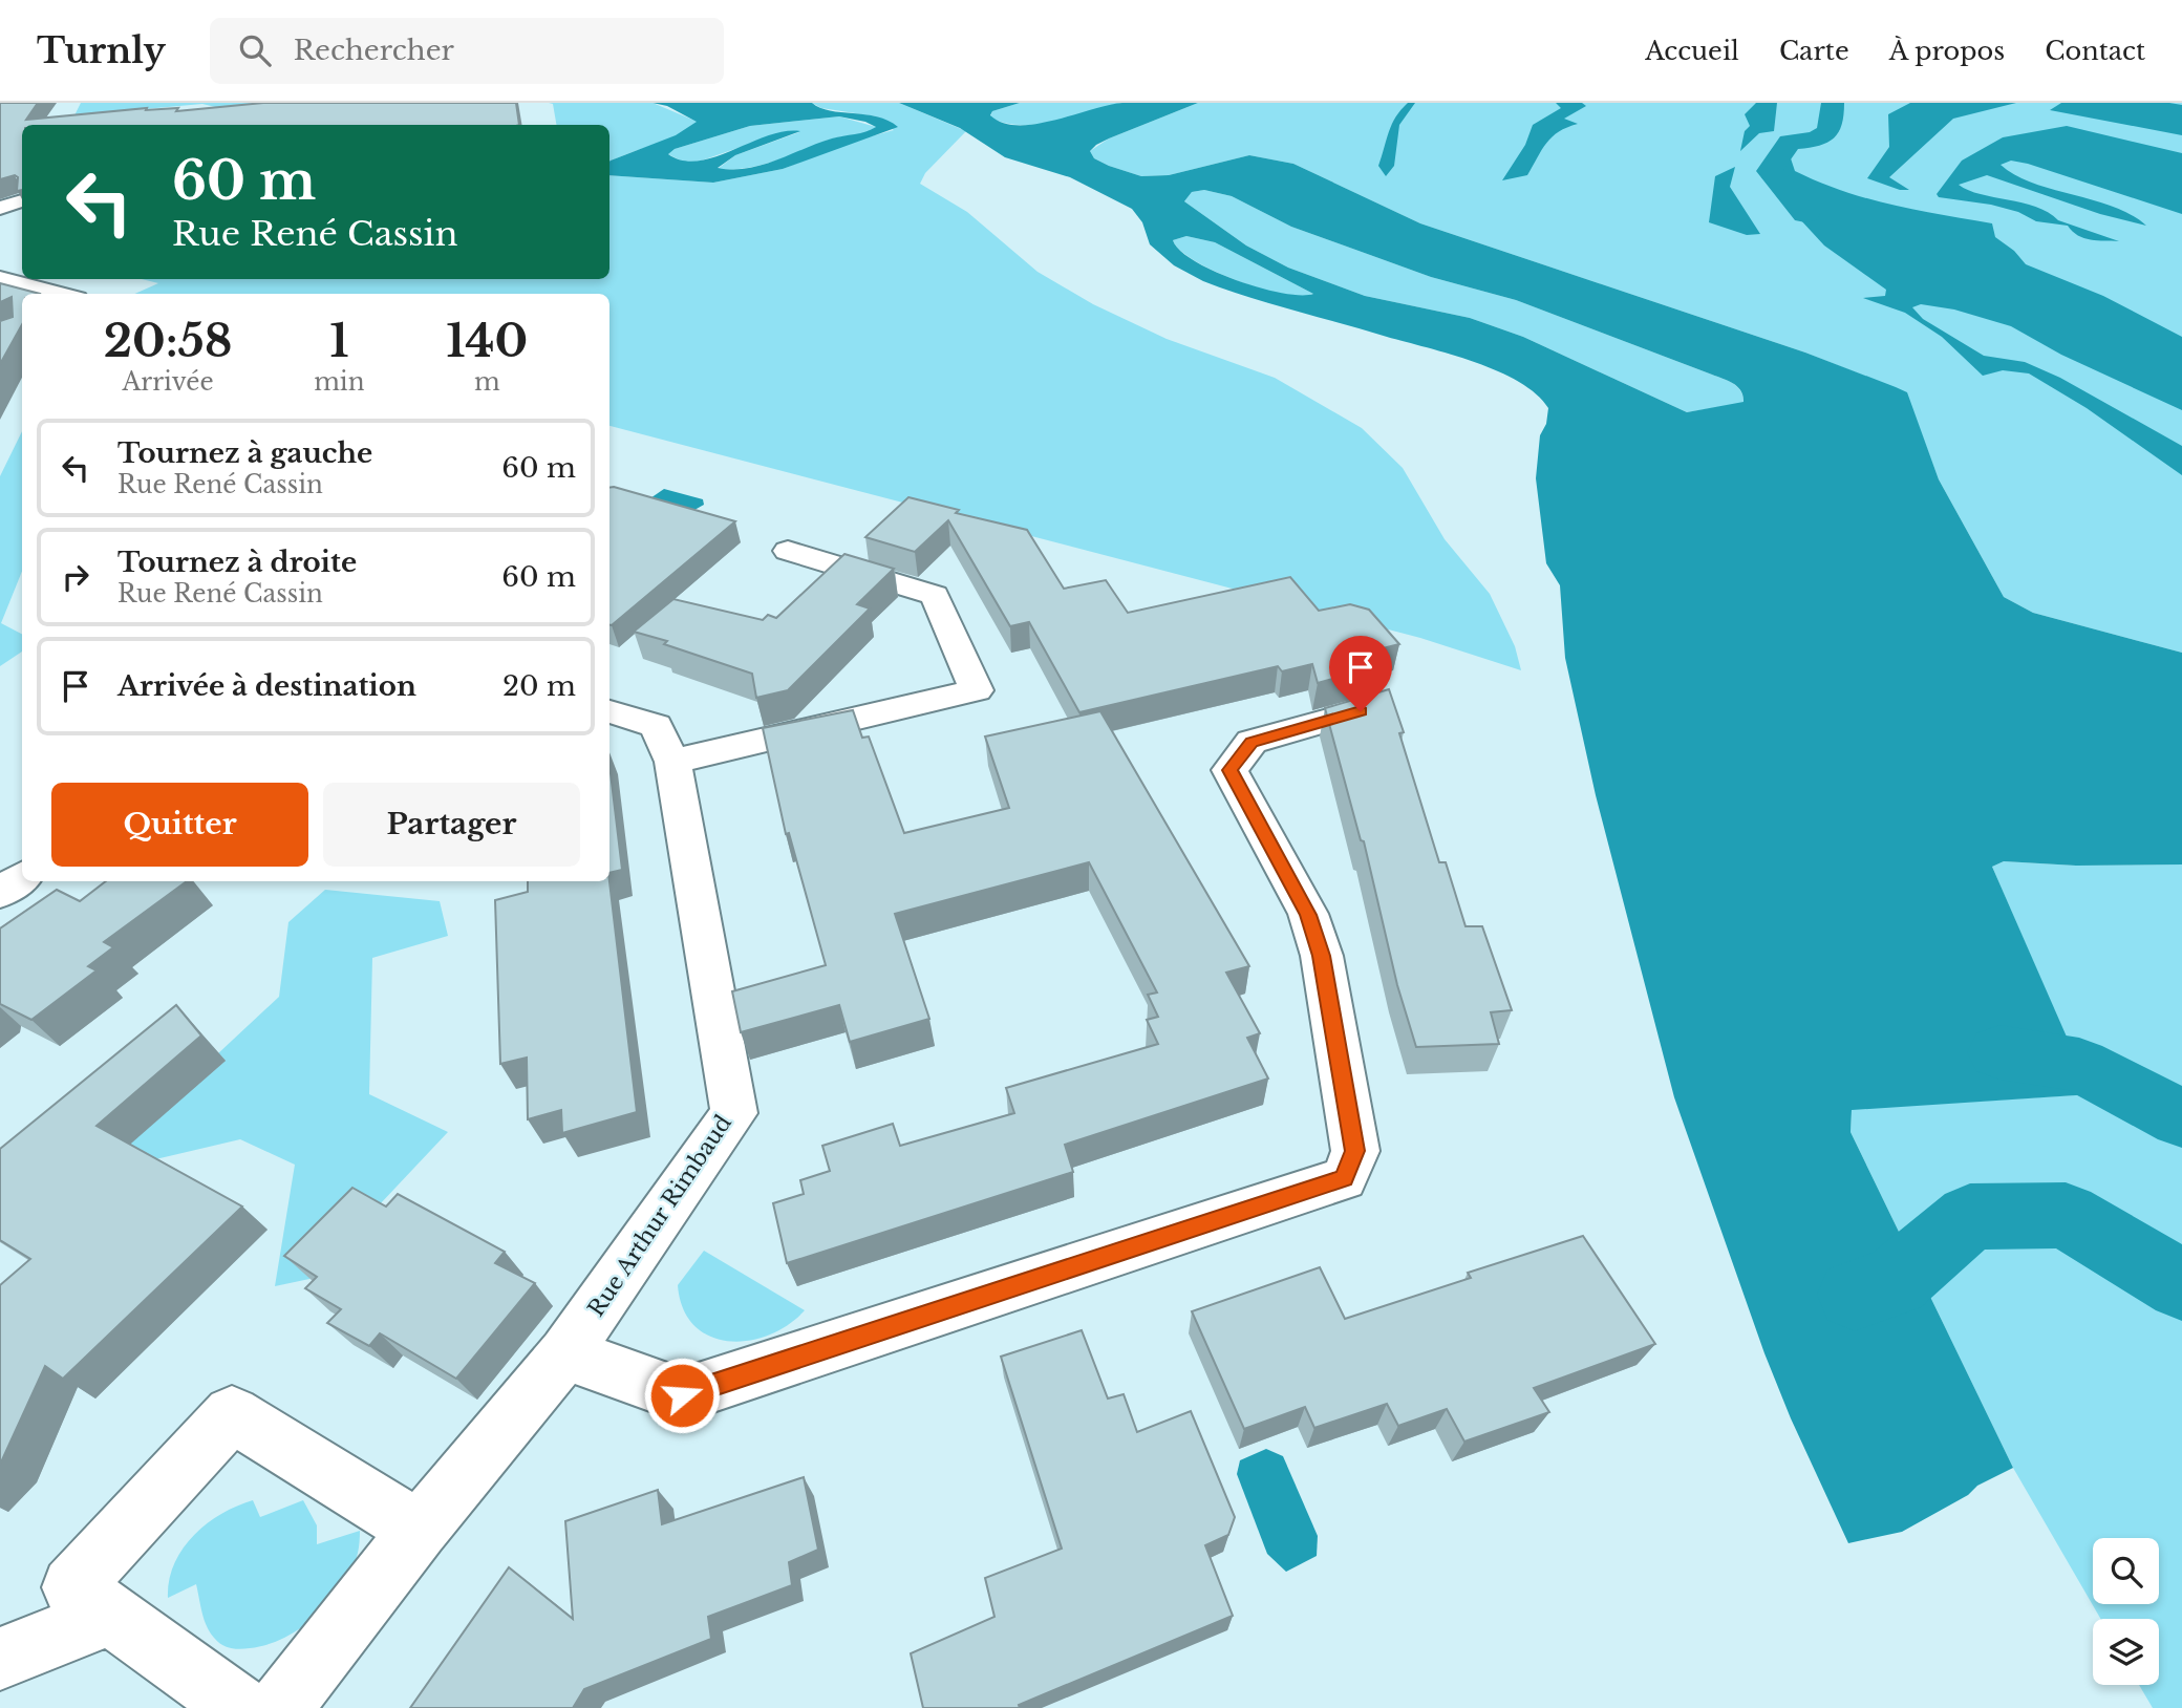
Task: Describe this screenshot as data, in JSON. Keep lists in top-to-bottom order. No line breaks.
{"streets":{"street":["Rue Arthur Rimbaud"]},"page":{"header":"Turnly","search":"Rechercher","nav":["Accueil","Carte","À propos","Contact"],"turn":["60 m","Rue René Cassin"],"eta":["20:58","Arrivée","1","min","140","m"],"list":[{"name":"Tournez à gauche","note":"Rue René Cassin","value":"60 m"},{"name":"Tournez à droite","note":"Rue René Cassin","value":"60 m"},{"name":"Arrivée à destination","value":"20 m"}],"buttons":["Quitter","Partager"]}}
